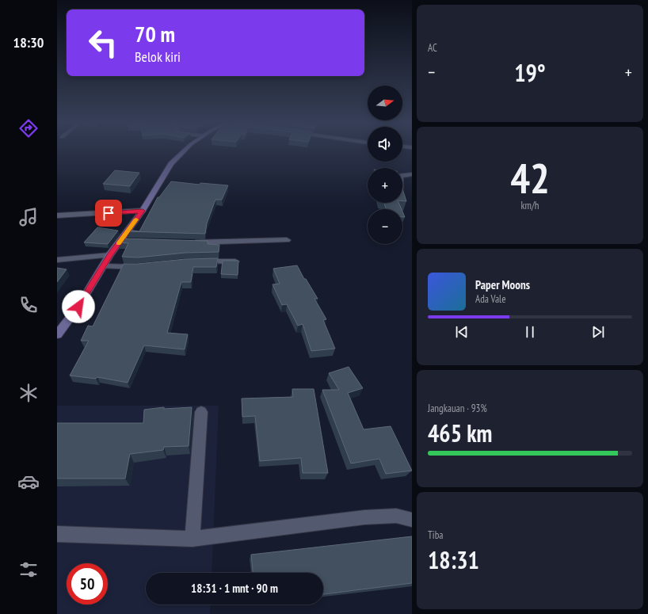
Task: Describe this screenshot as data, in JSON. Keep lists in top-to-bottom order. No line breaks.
{"north":"right","page":{"tabs":"18:30","tile":["AC",["42","km/h"],["Jangkauan · 93%","465 km"],["Tiba","18:31"]],"turn":["70 m","Belok kiri"],"heat":["−","19°","+"],"map_buttons":["+","−"],"song":["Paper Moons","Ada Vale"],"limit":"50","trip":"18:31 · 1 mnt · 90 m"}}
